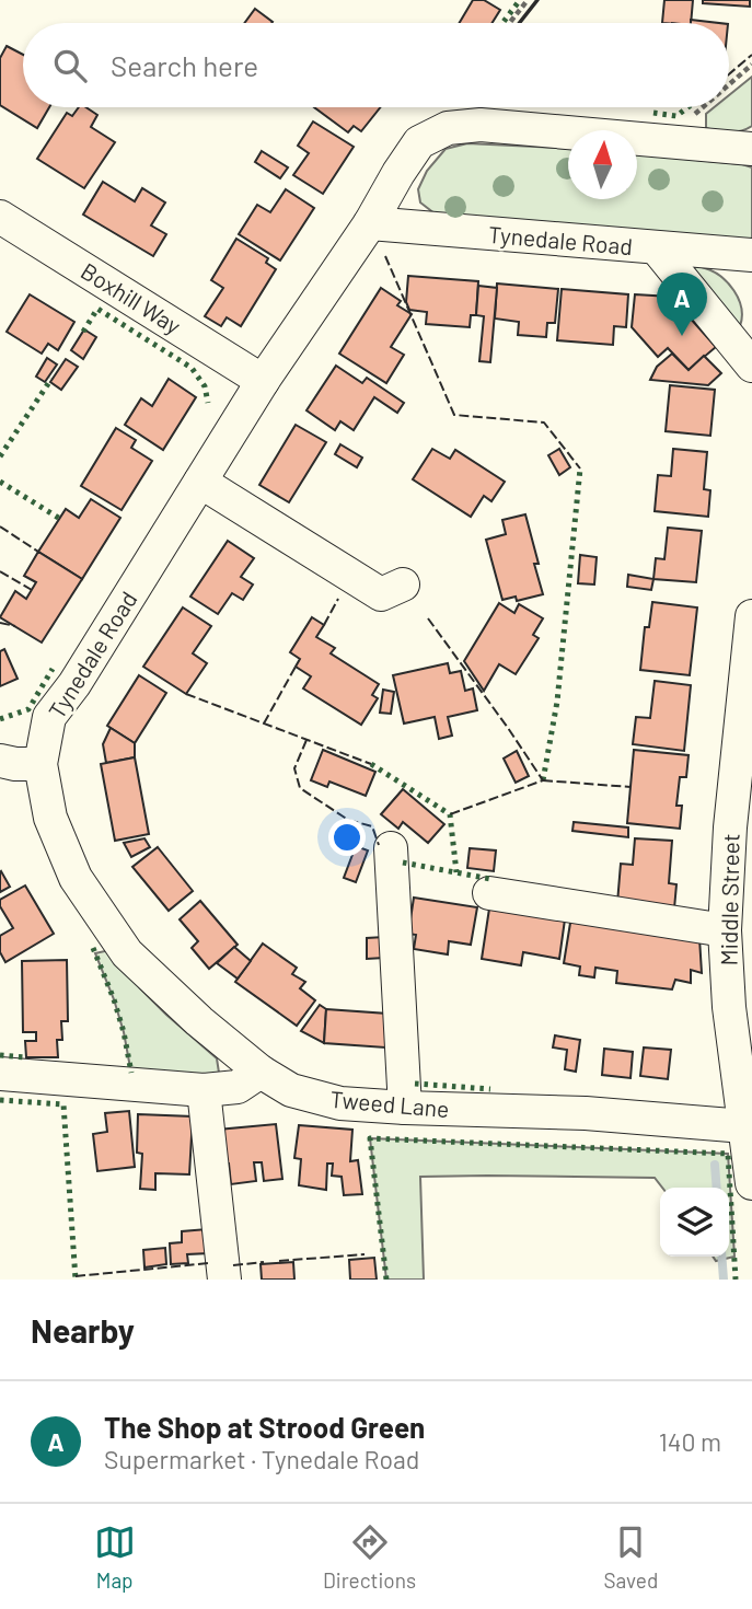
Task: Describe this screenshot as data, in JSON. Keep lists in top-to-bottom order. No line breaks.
{"streets":{"street":["Tynedale Road","Boxhill Way","Middle Street","Tweed Lane"]},"crossings":[["Tynedale Road","Boxhill Way"],["Tynedale Road","Tweed Lane"],["Middle Street","Tweed Lane"]],"north":"top","page":{"search":"Search here","pins":"A","heading":"Nearby","list":[{"mark":"A","name":"The Shop at Strood Green","note":"Supermarket · Tynedale Road","value":"140 m"}],"nav":["Map","Directions","Saved"]}}
